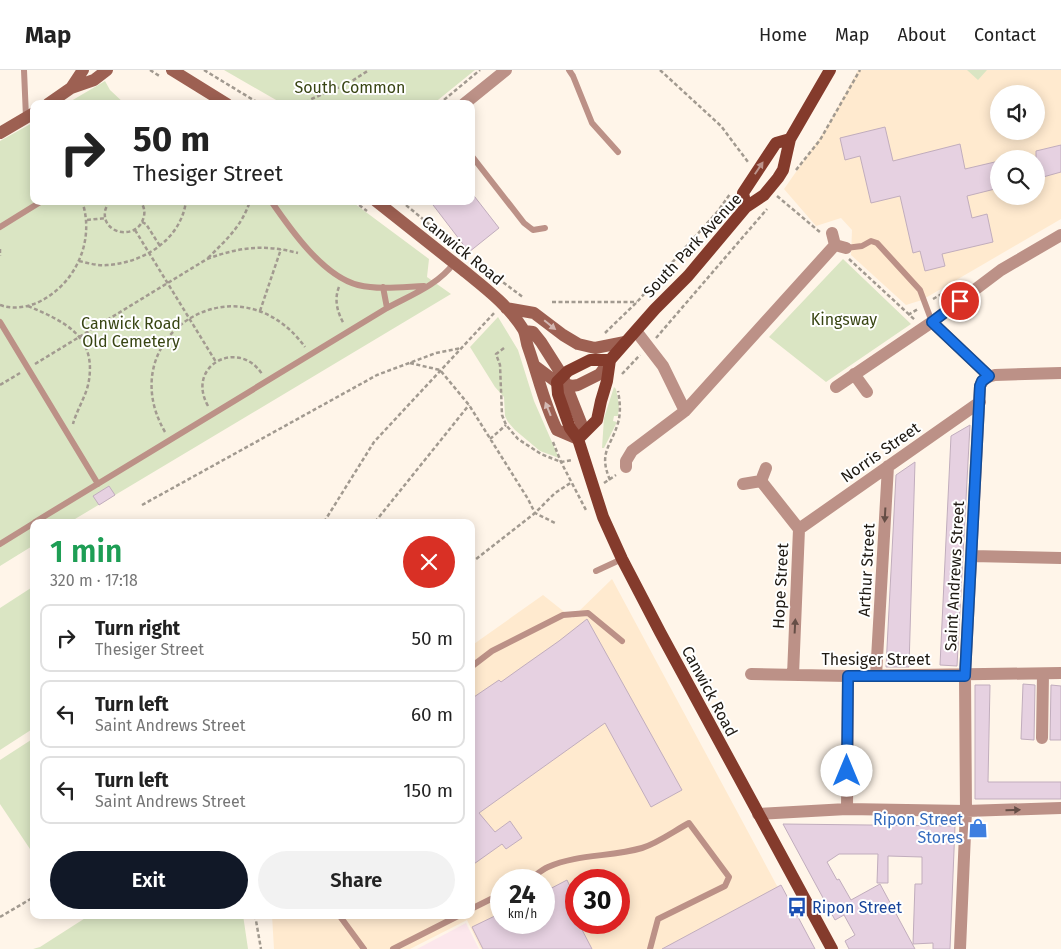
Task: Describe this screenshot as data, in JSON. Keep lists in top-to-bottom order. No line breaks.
{"streets":{"main road":["South Park Avenue","Canwick Road"],"street":["Norris Street","Arthur Street","Saint Andrews Street","Hope Street","Thesiger Street"]},"crossings":[["Norris Street","Arthur Street"],["Norris Street","Saint Andrews Street"],["Norris Street","Hope Street"],["Arthur Street","Thesiger Street"],["Saint Andrews Street","Thesiger Street"],["Hope Street","Thesiger Street"]],"one_way":["Arthur Street","Hope Street"],"parks":["South Common","Kingsway","Canwick Road Old Cemetery"],"places":{"shop":["Ripon Street Stores"],"bus stop":["Ripon Street"]},"page":{"header":"Map","nav":["Home","Map","About","Contact"],"turn":["50 m","Thesiger Street"],"heading":["1 min","320 m · 17:18"],"list":[{"name":"Turn right","note":"Thesiger Street","value":"50 m"},{"name":"Turn left","note":"Saint Andrews Street","value":"60 m"},{"name":"Turn left","note":"Saint Andrews Street","value":"150 m"}],"buttons":["Exit","Share"],"speed":"24 km/h","limit":"30"}}
